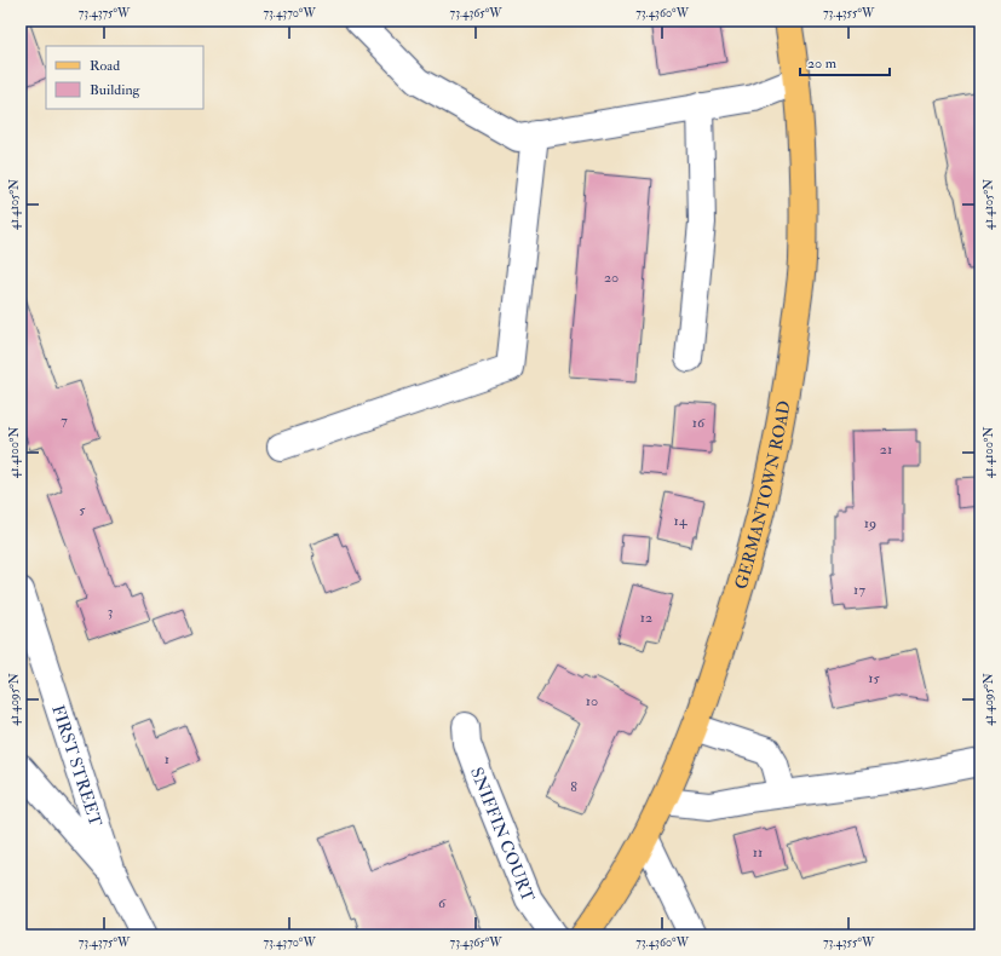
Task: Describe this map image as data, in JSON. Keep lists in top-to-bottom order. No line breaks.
{"streets":{"main road":["GERMANTOWN ROAD"],"street":["FIRST STREET","SNIFFIN COURT"]},"house_numbers":["20","7","16","21","5","14","19","17","3","12","15","10","1","8","11","6"],"legend":["Road","Building"],"scale_bar":"20 m","coordinates":["73.4375°W","73.4370°W","73.4365°W","73.4360°W","73.4355°W","41.4105°N","41.4100°N","41.4095°N"]}
